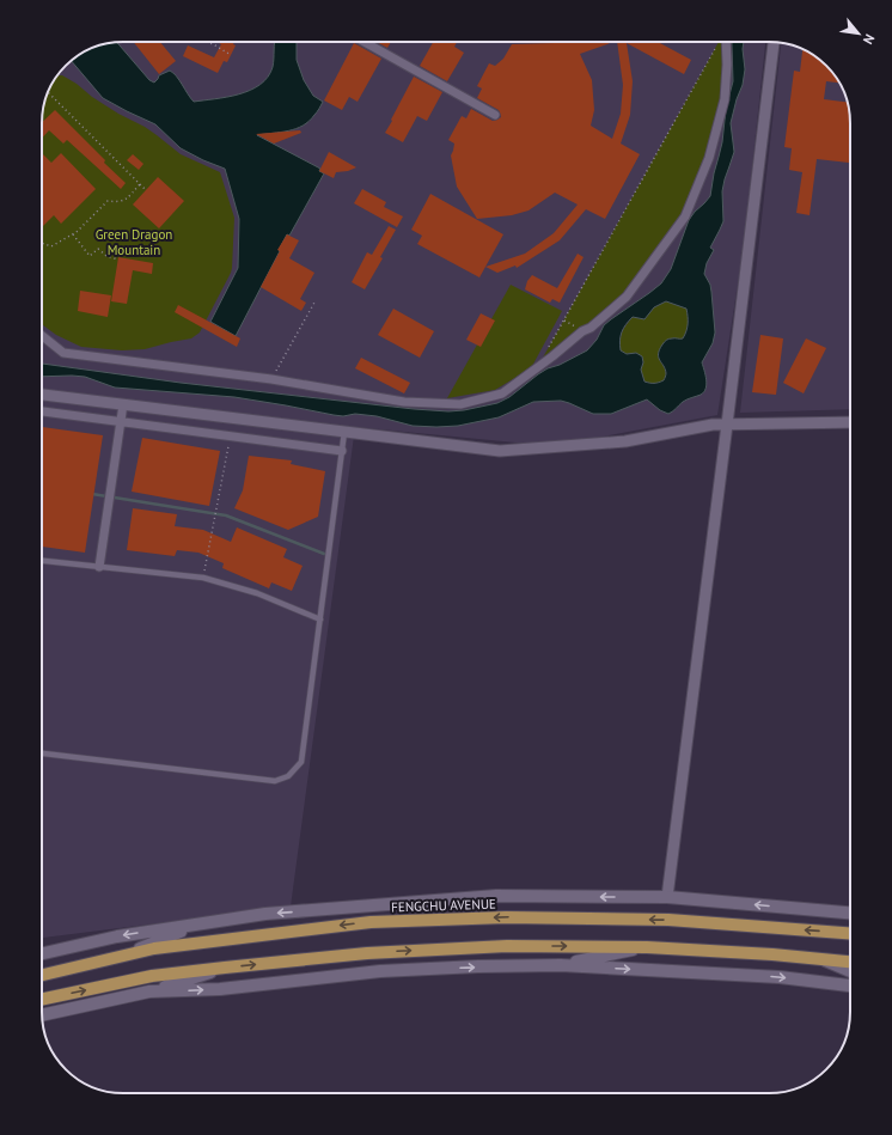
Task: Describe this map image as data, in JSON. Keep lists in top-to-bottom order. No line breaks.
{"streets":{"main road":["FENGCHU AVENUE"]},"parks":["Green Dragon Mountain"],"north":"bottom right"}
